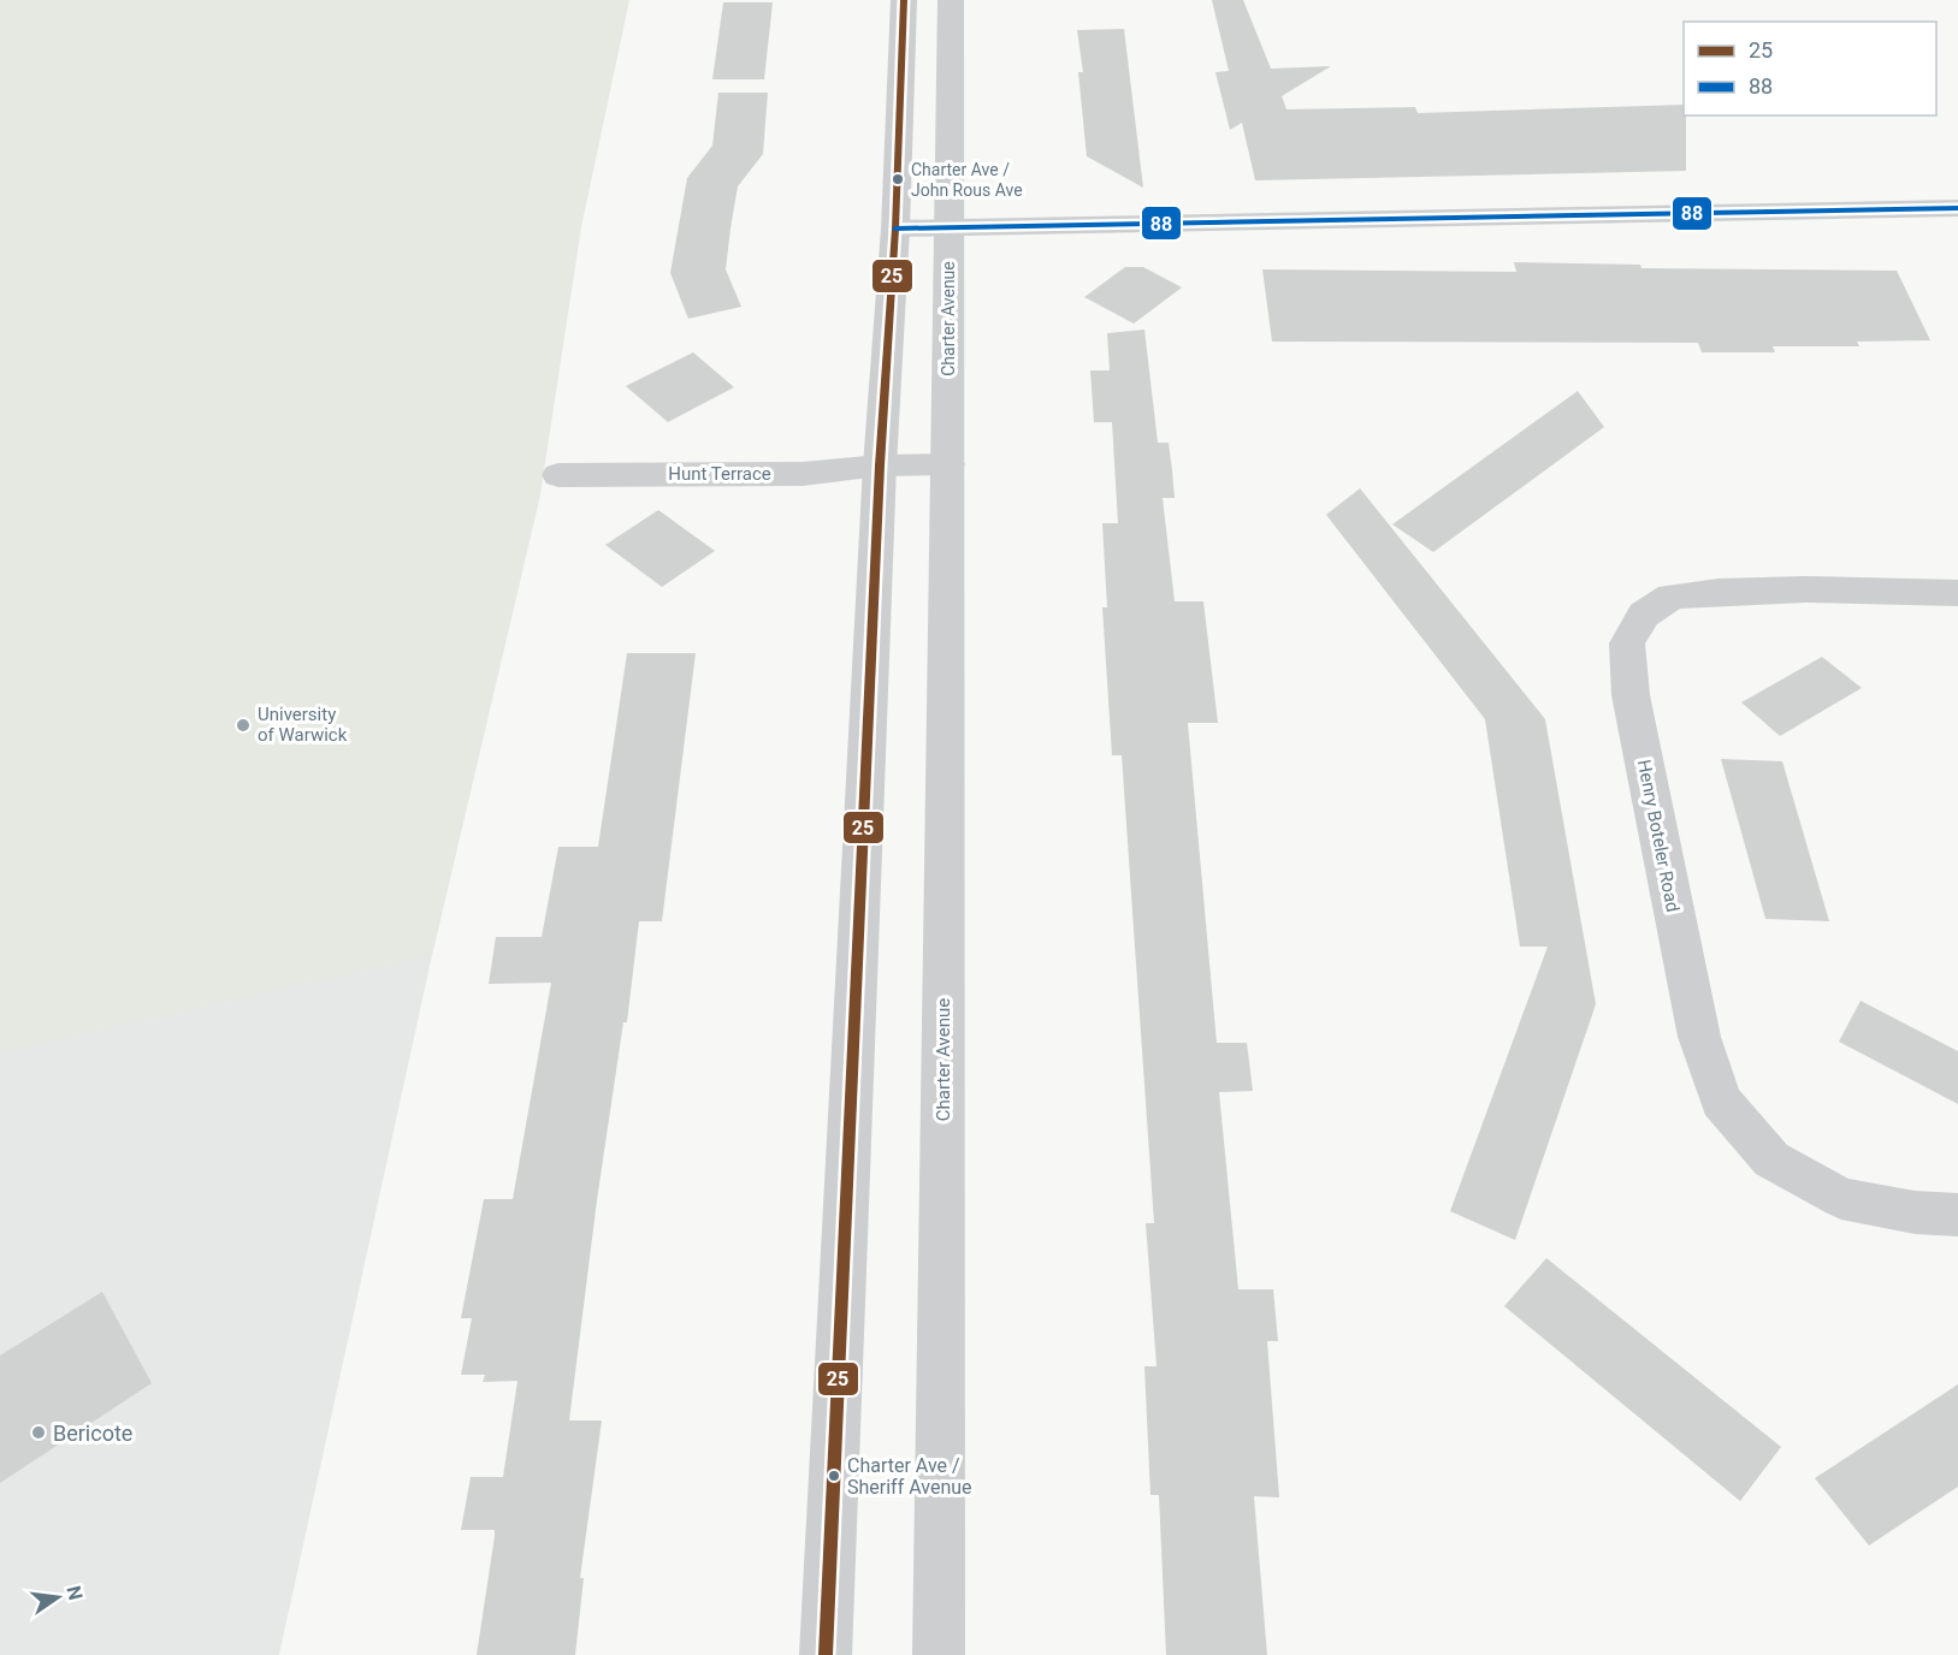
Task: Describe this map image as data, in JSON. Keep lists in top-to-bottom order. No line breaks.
{"streets":{"street":["Charter Avenue","Hunt Terrace","Henry Boteler Road"]},"places":["Charter Ave / John Rous Ave","University of Warwick","Bericote","Charter Ave / Sheriff Avenue"],"lines":["transit line 25","transit line 88"],"legend":["25","88"],"north":"right"}
